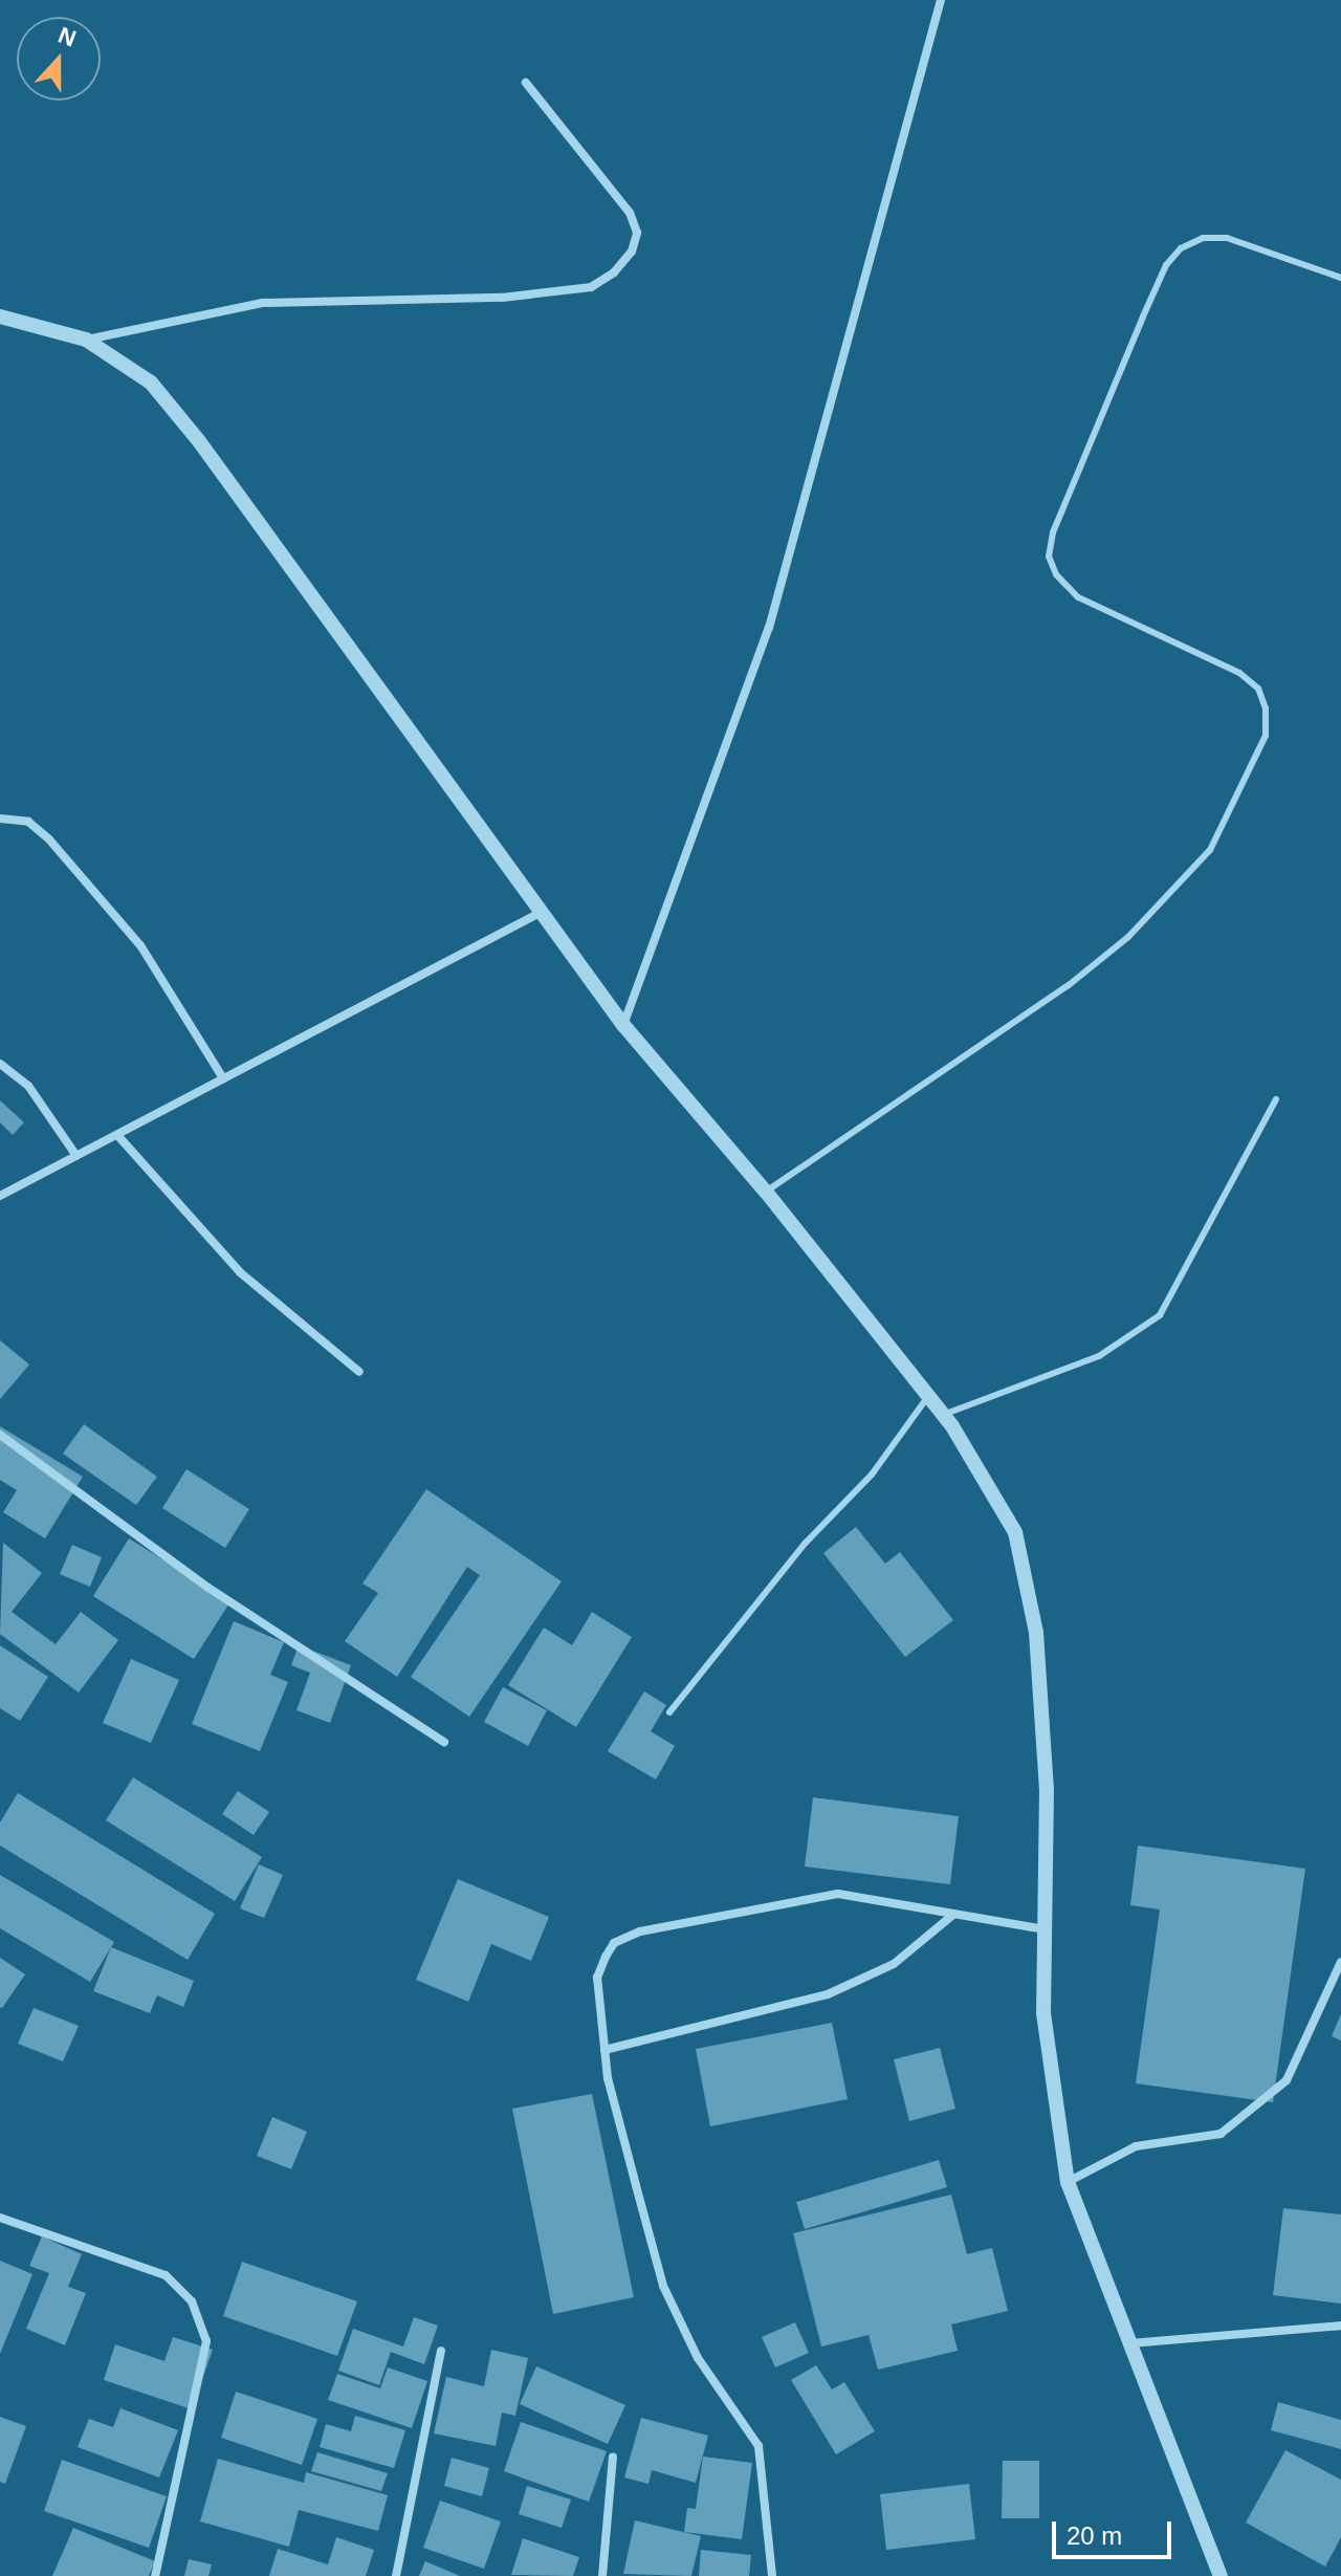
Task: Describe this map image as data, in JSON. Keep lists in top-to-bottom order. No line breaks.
{"scale_bar":"20 m","north":"top"}
